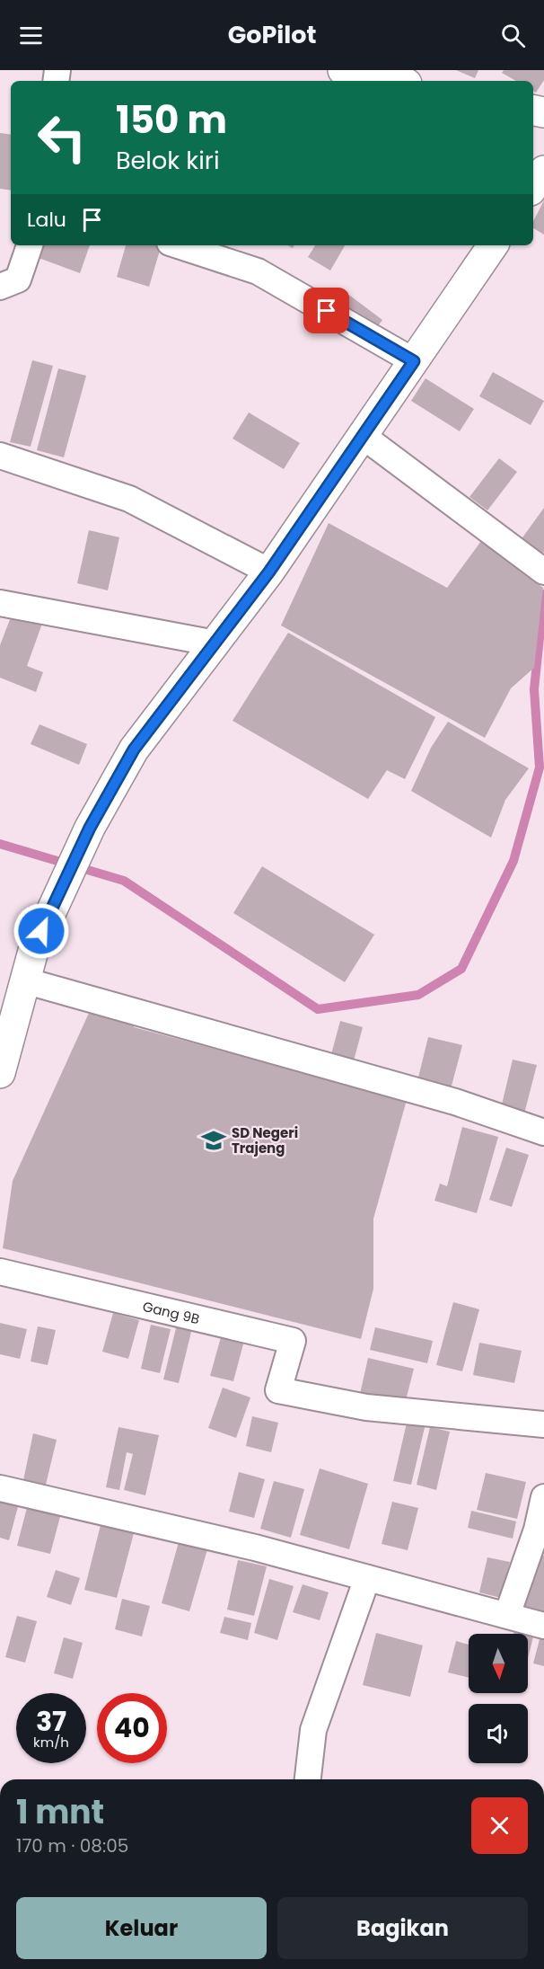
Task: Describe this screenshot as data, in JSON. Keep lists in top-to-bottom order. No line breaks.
{"streets":{"street":["Gang 9B"]},"places":{"school or university":["SD Negeri Trajeng"]},"north":"bottom","page":{"header":"GoPilot","turn":["150 m","Belok kiri"],"then":"Lalu","speed":"37 km/h","limit":"40","heading":["1 mnt","170 m · 08:05"],"buttons":["Keluar","Bagikan"]}}
